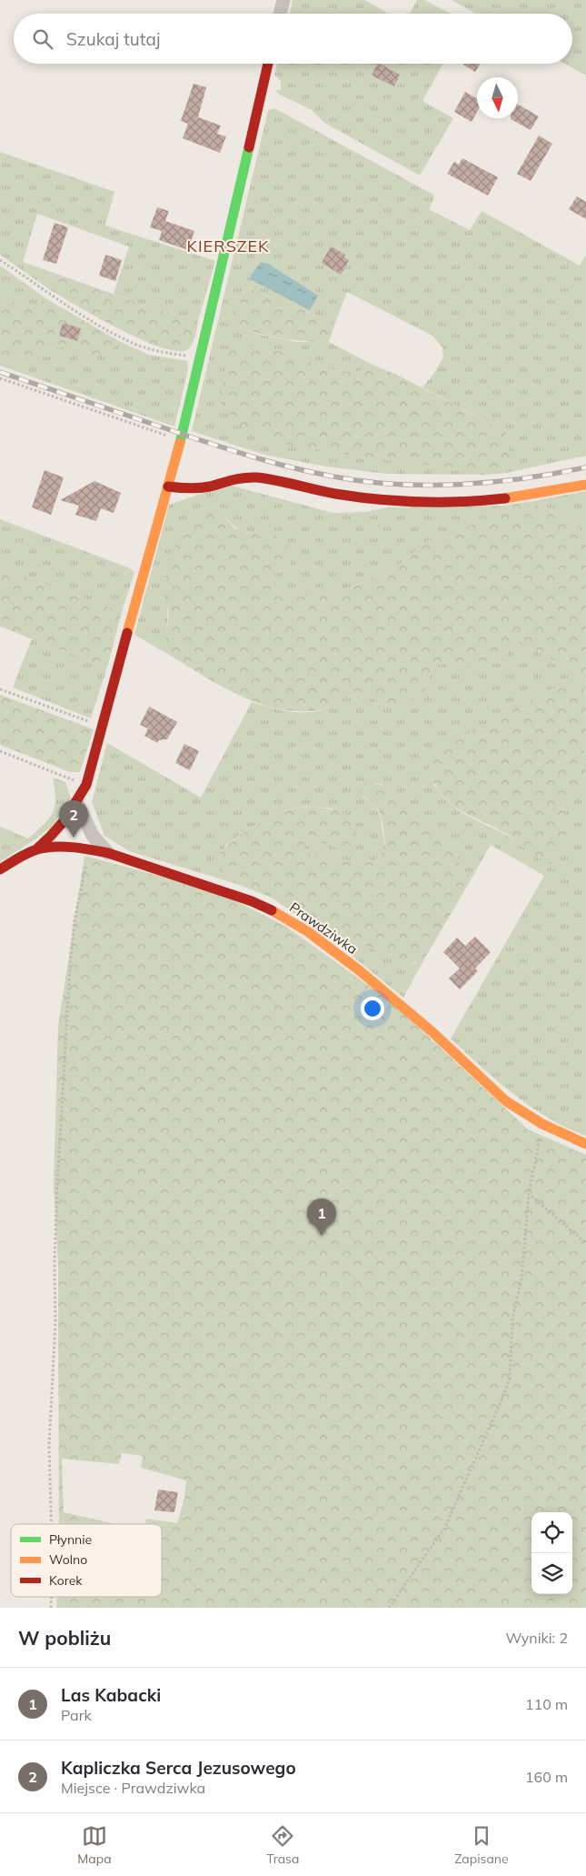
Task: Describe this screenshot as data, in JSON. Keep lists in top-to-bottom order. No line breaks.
{"streets":{"street":["Prawdziwka"]},"districts":["KIERSZEK"],"legend":["Płynnie","Wolno","Korek"],"north":"bottom","page":{"search":"Szukaj tutaj","pins":["2","1"],"heading":["W pobliżu","Wyniki: 2"],"list":[{"mark":"1","name":"Las Kabacki","note":"Park","value":"110 m"},{"mark":"2","name":"Kapliczka Serca Jezusowego","note":"Miejsce · Prawdziwka","value":"160 m"}],"nav":["Mapa","Trasa","Zapisane"]}}
